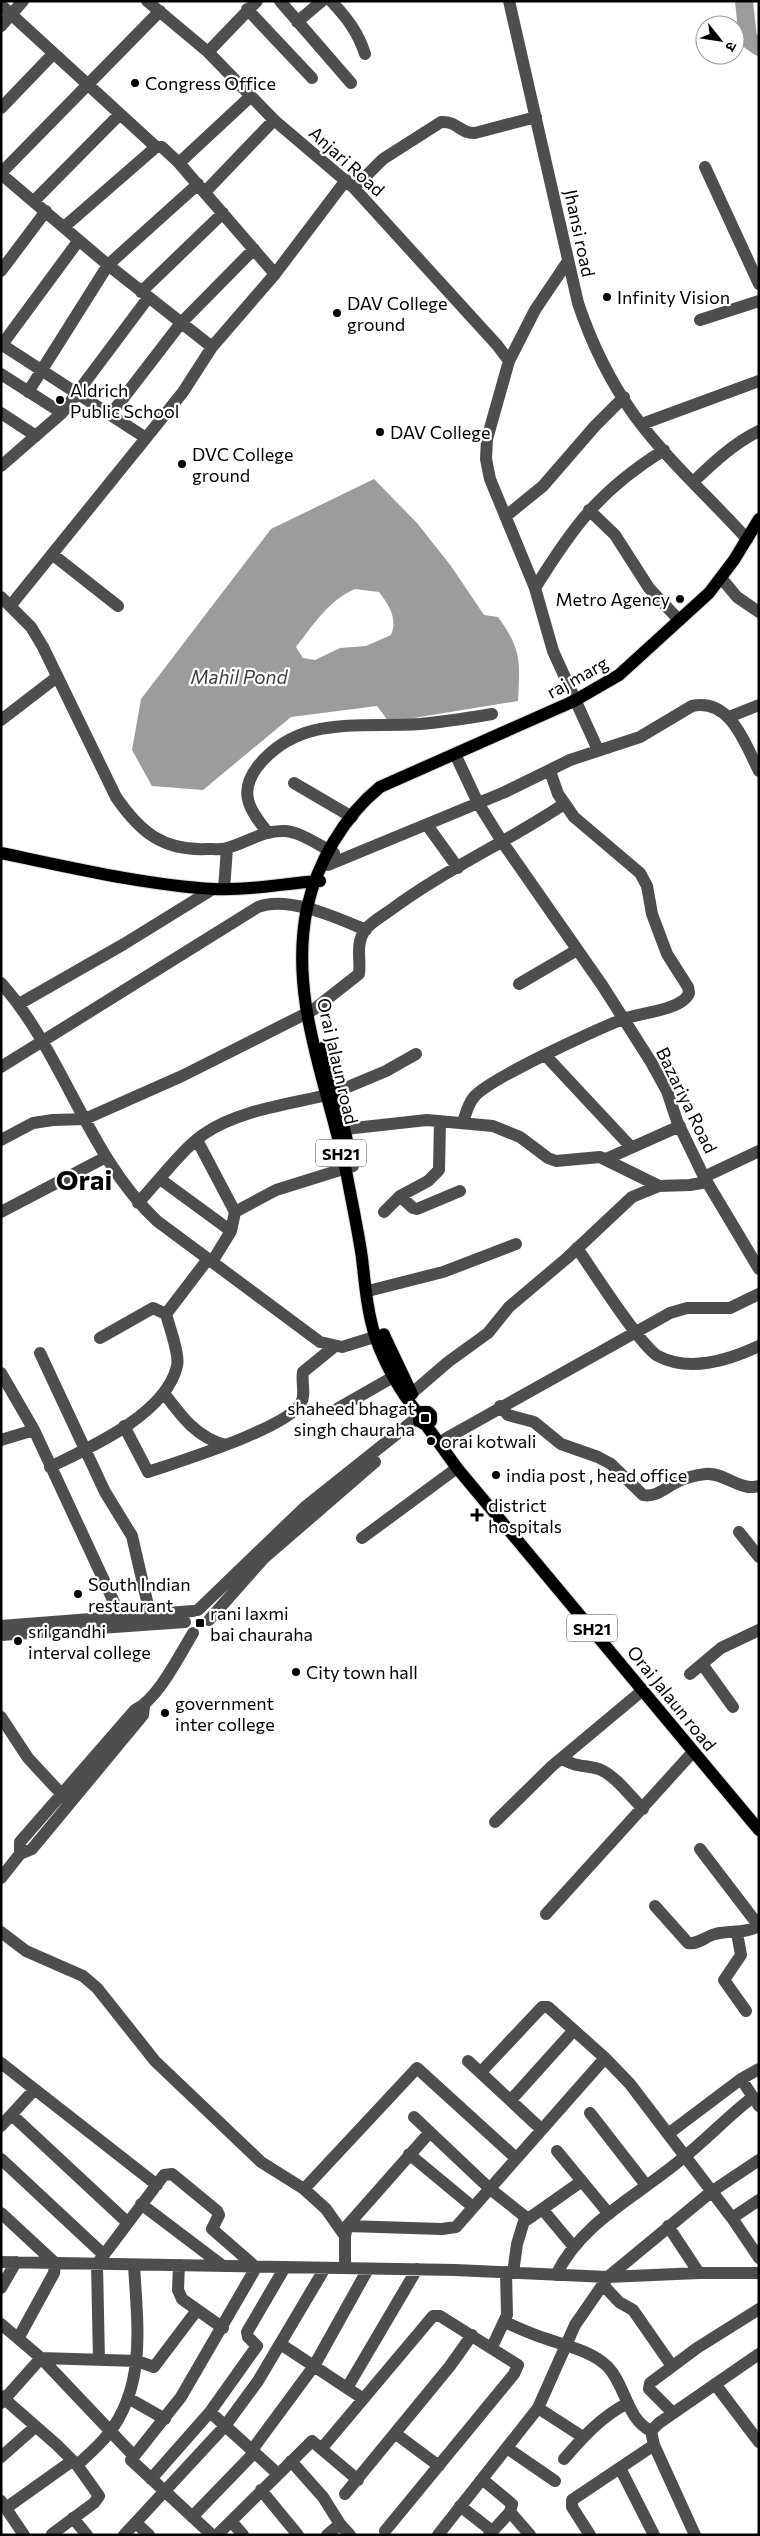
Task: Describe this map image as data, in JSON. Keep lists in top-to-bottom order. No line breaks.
{"streets":{"main road":["raj marg","Orai Jalaun road","SH21"],"street":["Anjari Road","Jhansi road","Bazariya Road"]},"crossings":[["Jhansi road","raj marg"],["raj marg","Bazariya Road"]],"districts":["Orai"],"water":["Mahil Pond"],"places":{"other":["Congress Office","Infinity Vision","DAV College ground","Aldrich Public School","DAV College","DVC College ground","Metro Agency","orai kotwali","india post , head office","South Indian restaurant","sri gandhi interval college","City town hall","government inter college"],"transit":["shaheed bhagat singh chauraha","rani laxmi bai chauraha"],"health":["district hospitals"]},"north":"bottom right"}
